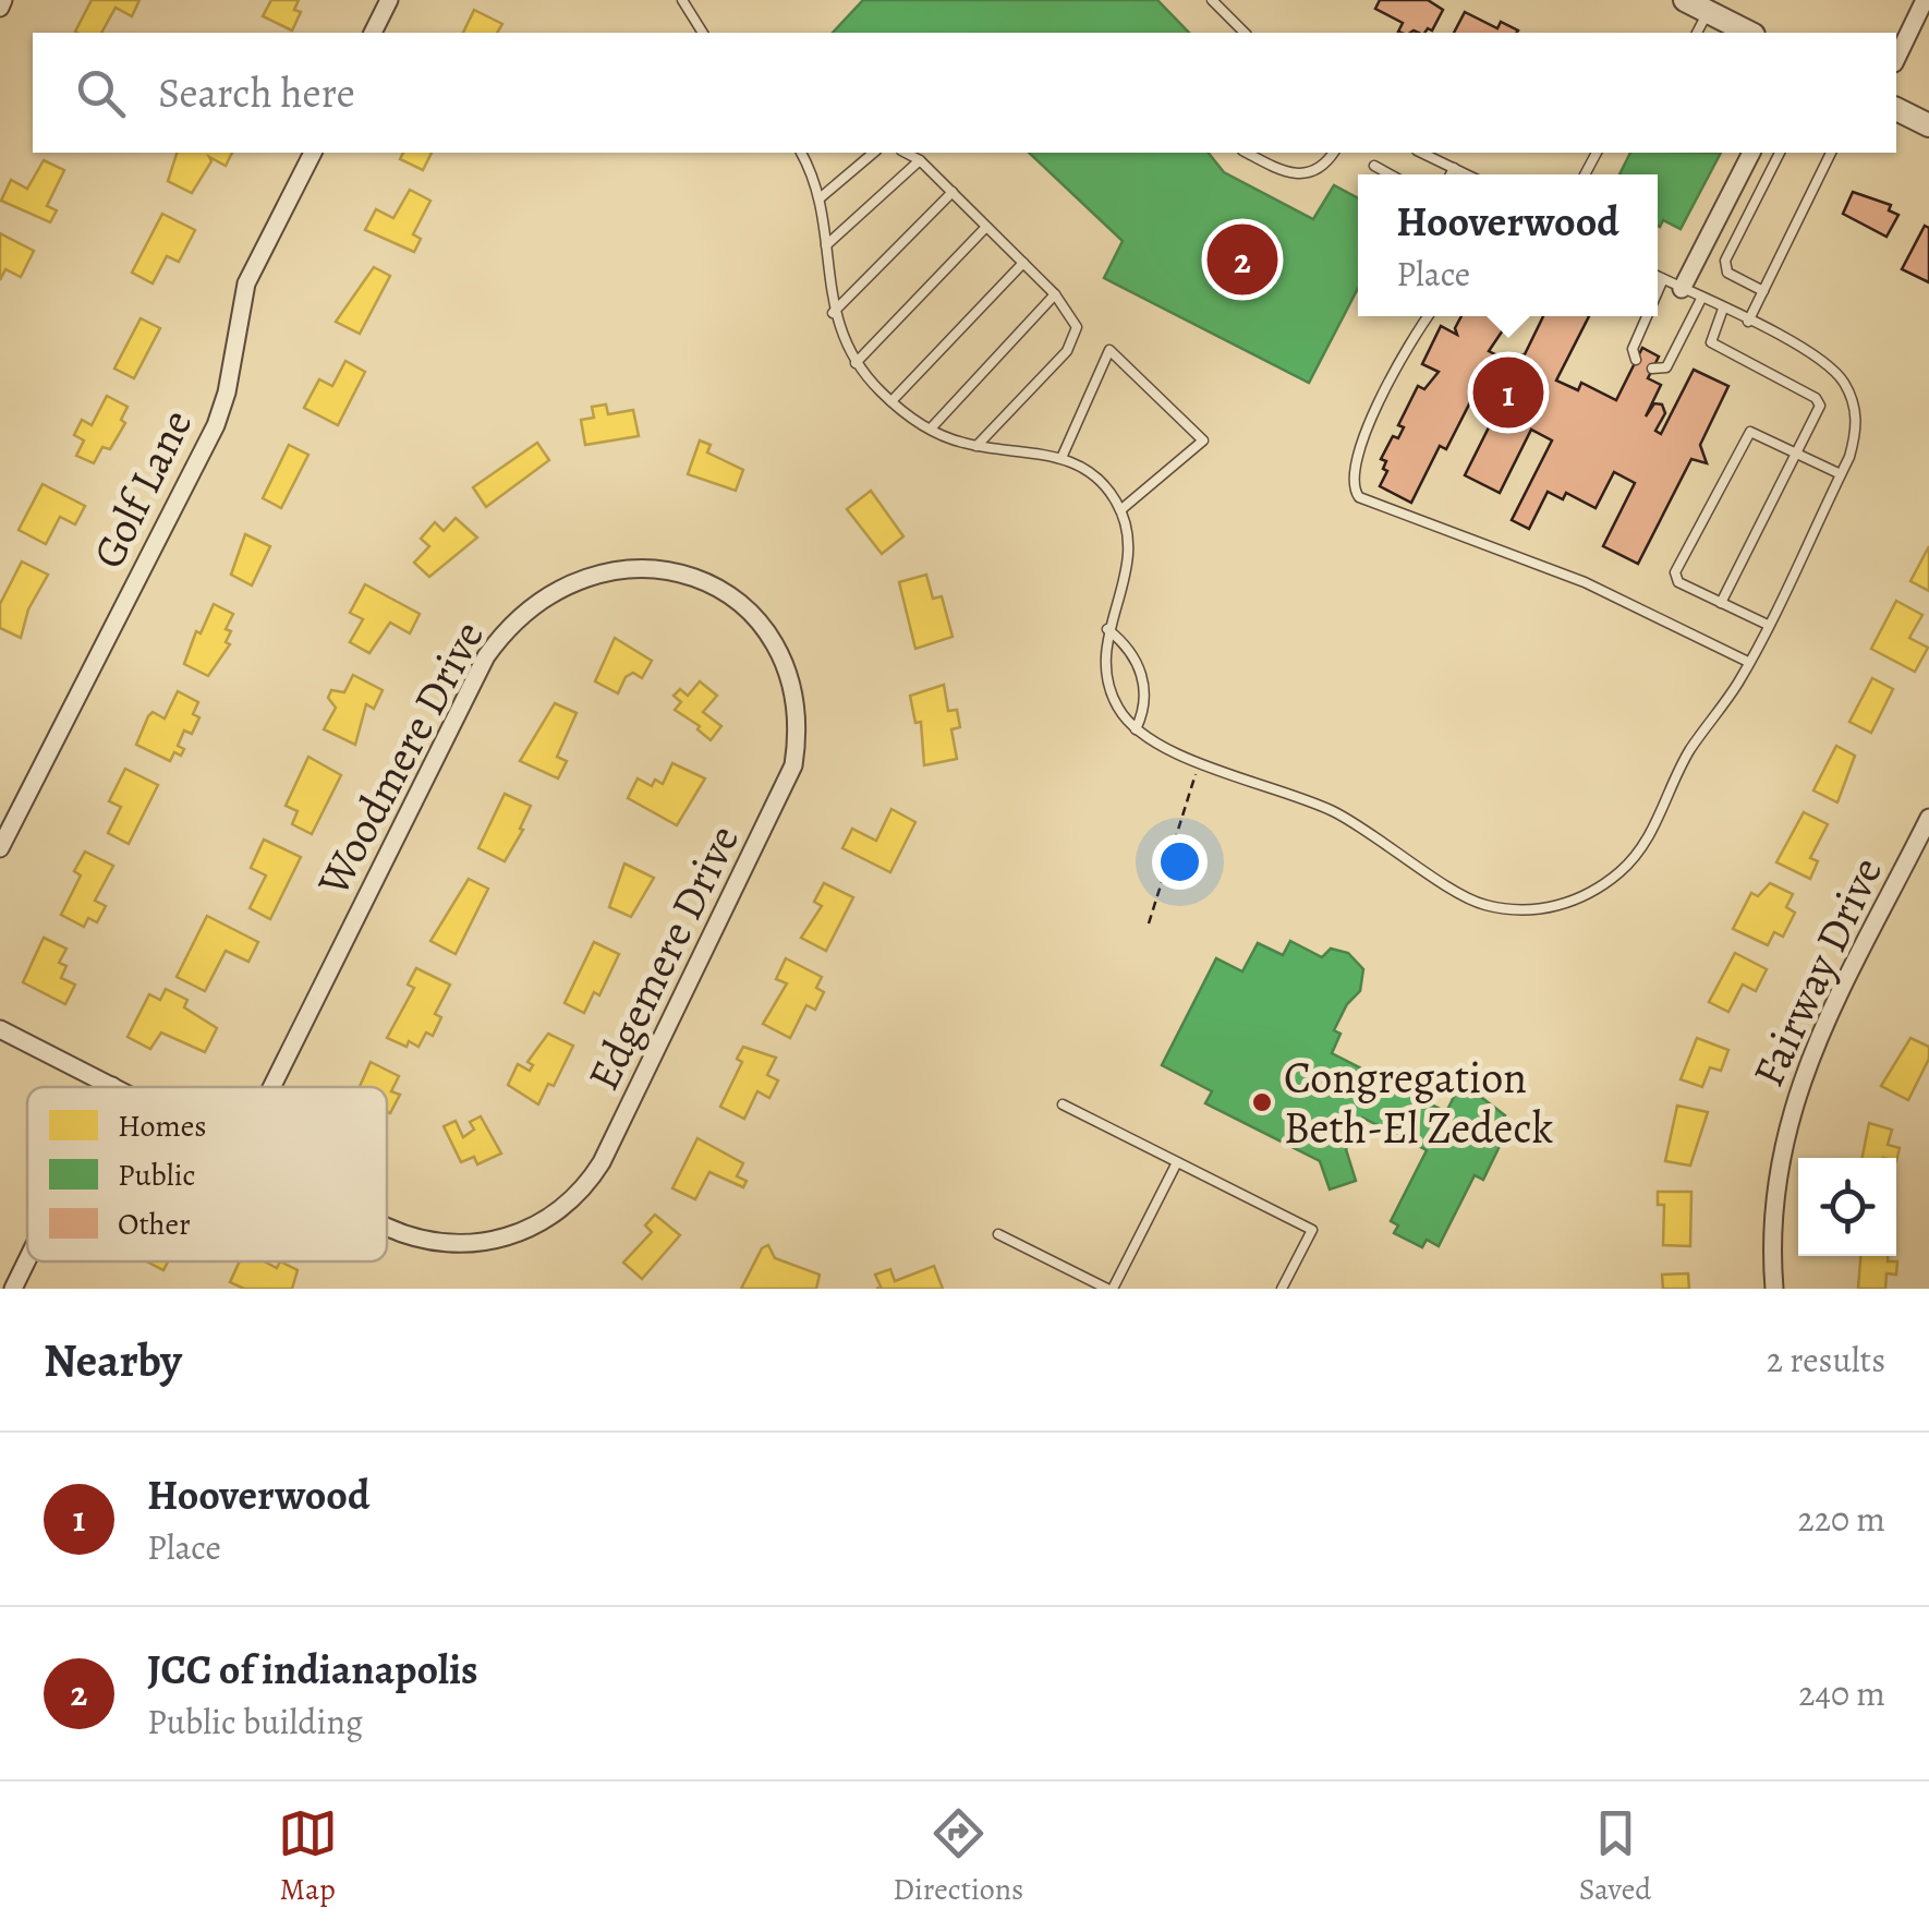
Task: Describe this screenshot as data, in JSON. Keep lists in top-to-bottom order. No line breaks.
{"streets":{"street":["Golf Lane","Woodmere Drive","Edgemere Drive","Fairway Drive"]},"crossings":[["Woodmere Drive","Edgemere Drive"]],"places":["Congregation Beth-El Zedeck"],"legend":["Homes","Public","Other"],"page":{"search":"Search here","popup":["Hooverwood","Place"],"pins":["2","1"],"heading":["Nearby","2 results"],"list":[{"mark":"1","name":"Hooverwood","note":"Place","value":"220 m"},{"mark":"2","name":"JCC of indianapolis","note":"Public building","value":"240 m"}],"nav":["Map","Directions","Saved"]}}
